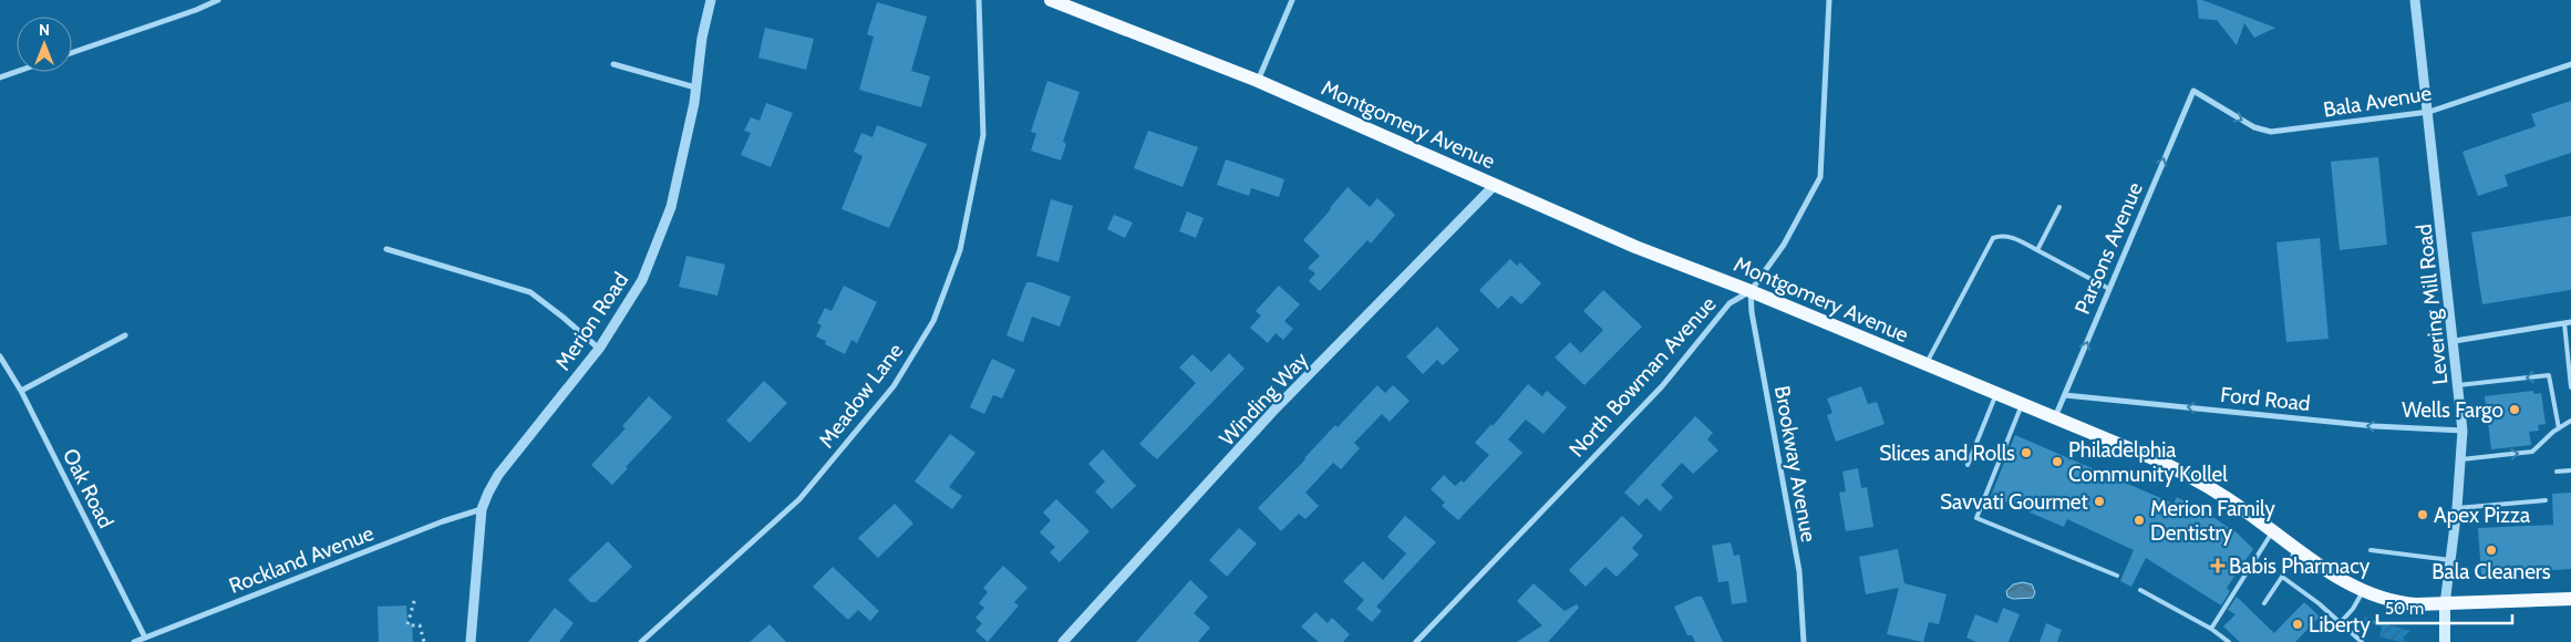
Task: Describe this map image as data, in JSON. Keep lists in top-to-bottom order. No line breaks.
{"streets":{"main road":["Montgomery Avenue"],"street":["Bala Avenue","Parsons Avenue","Levering Mill Road","Merion Road","North Bowman Avenue","Meadow Lane","Winding Way","Ford Road","Brookway Avenue","Oak Road","Rockland Avenue"]},"crossings":[["Bala Avenue","Parsons Avenue"],["Bala Avenue","Levering Mill Road"],["Montgomery Avenue","Parsons Avenue"],["Montgomery Avenue","Levering Mill Road"],["Montgomery Avenue","North Bowman Avenue"],["Montgomery Avenue","Winding Way"],["Montgomery Avenue","Brookway Avenue"],["Parsons Avenue","Ford Road"],["Levering Mill Road","Ford Road"],["Merion Road","Rockland Avenue"],["North Bowman Avenue","Brookway Avenue"],["Oak Road","Rockland Avenue"]],"one_way":["Bala Avenue","Parsons Avenue","Ford Road"],"places":{"other":["Wells Fargo","Slices and Rolls","Philadelphia Community Kollel","Savvati Gourmet","Apex Pizza","Merion Family Dentistry","Bala Cleaners","Liberty"],"health":["Babis Pharmacy"]},"scale_bar":"50 m","north":"top"}
